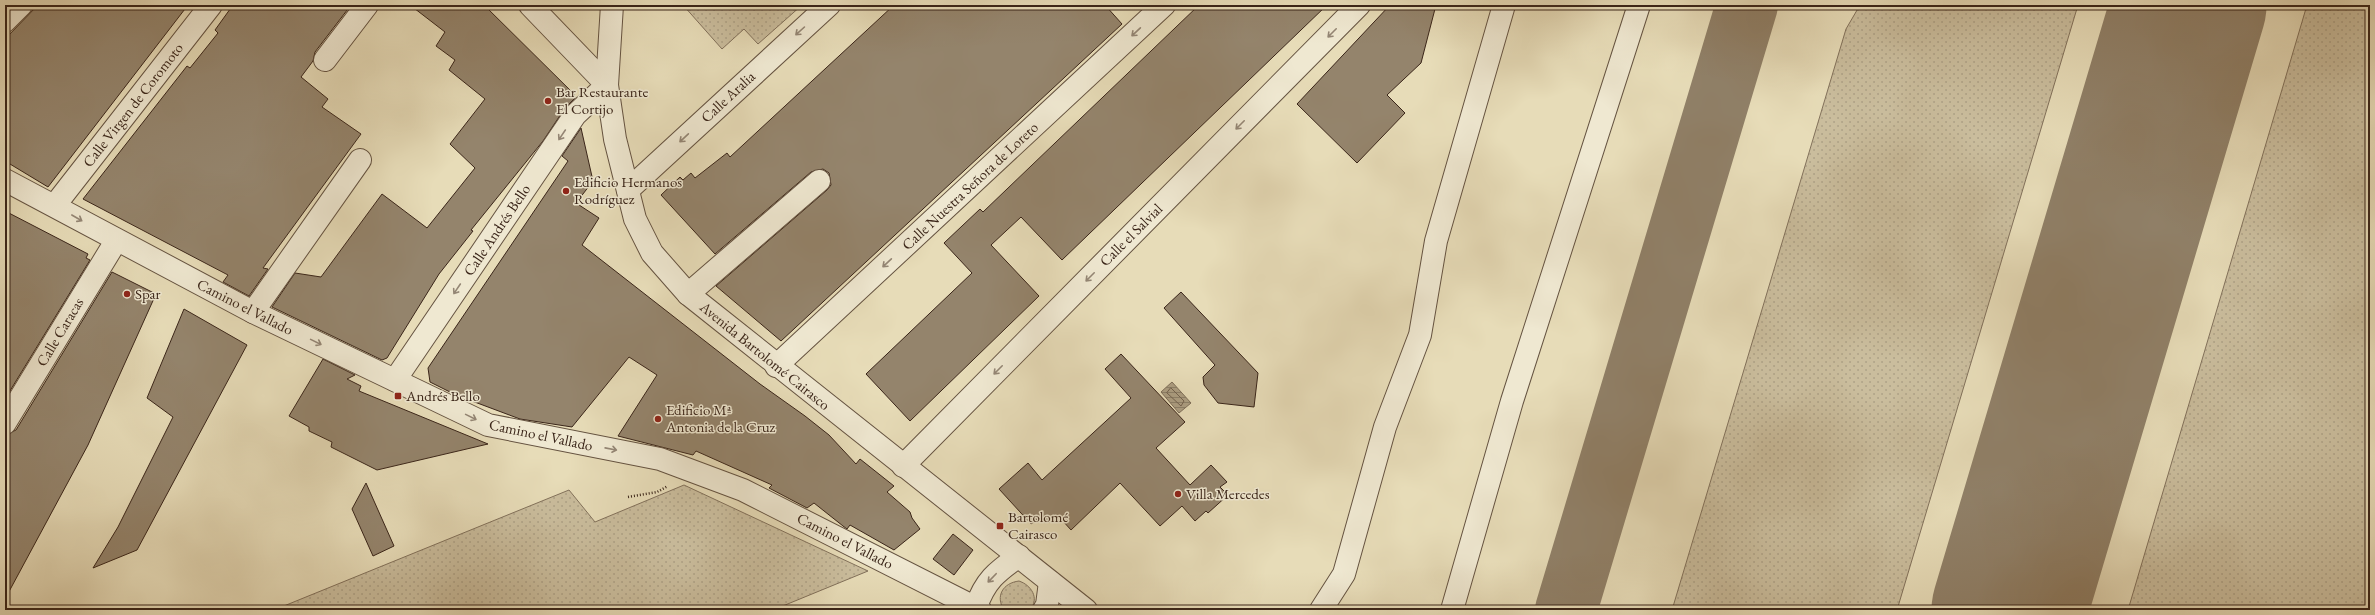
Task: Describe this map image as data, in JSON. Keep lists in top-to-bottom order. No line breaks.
{"streets":{"street":["Calle Aralia","Calle Virgen de Coromoto","Calle Nuestra Señora de Loreto","Calle Andrés Bello","Calle el Salvial","Camino el Vallado","Calle Caracas","Avenida Bartolomé Cairasco"]},"crossings":[["Calle Aralia","Avenida Bartolomé Cairasco"],["Calle Virgen de Coromoto","Camino el Vallado"],["Calle Nuestra Señora de Loreto","Avenida Bartolomé Cairasco"],["Calle Andrés Bello","Camino el Vallado"],["Calle Andrés Bello","Avenida Bartolomé Cairasco"],["Calle el Salvial","Avenida Bartolomé Cairasco"],["Camino el Vallado","Calle Caracas"]],"one_way":["Calle Nuestra Señora de Loreto","Calle el Salvial","Camino el Vallado"],"places":{"other":["Bar Restaurante El Cortijo","Edificio Hermanos Rodríguez","Spar","Edificio Mª Antonia de la Cruz","Villa Mercedes"],"transit":["Andrés Bello","Bartolomé Cairasco"]}}
